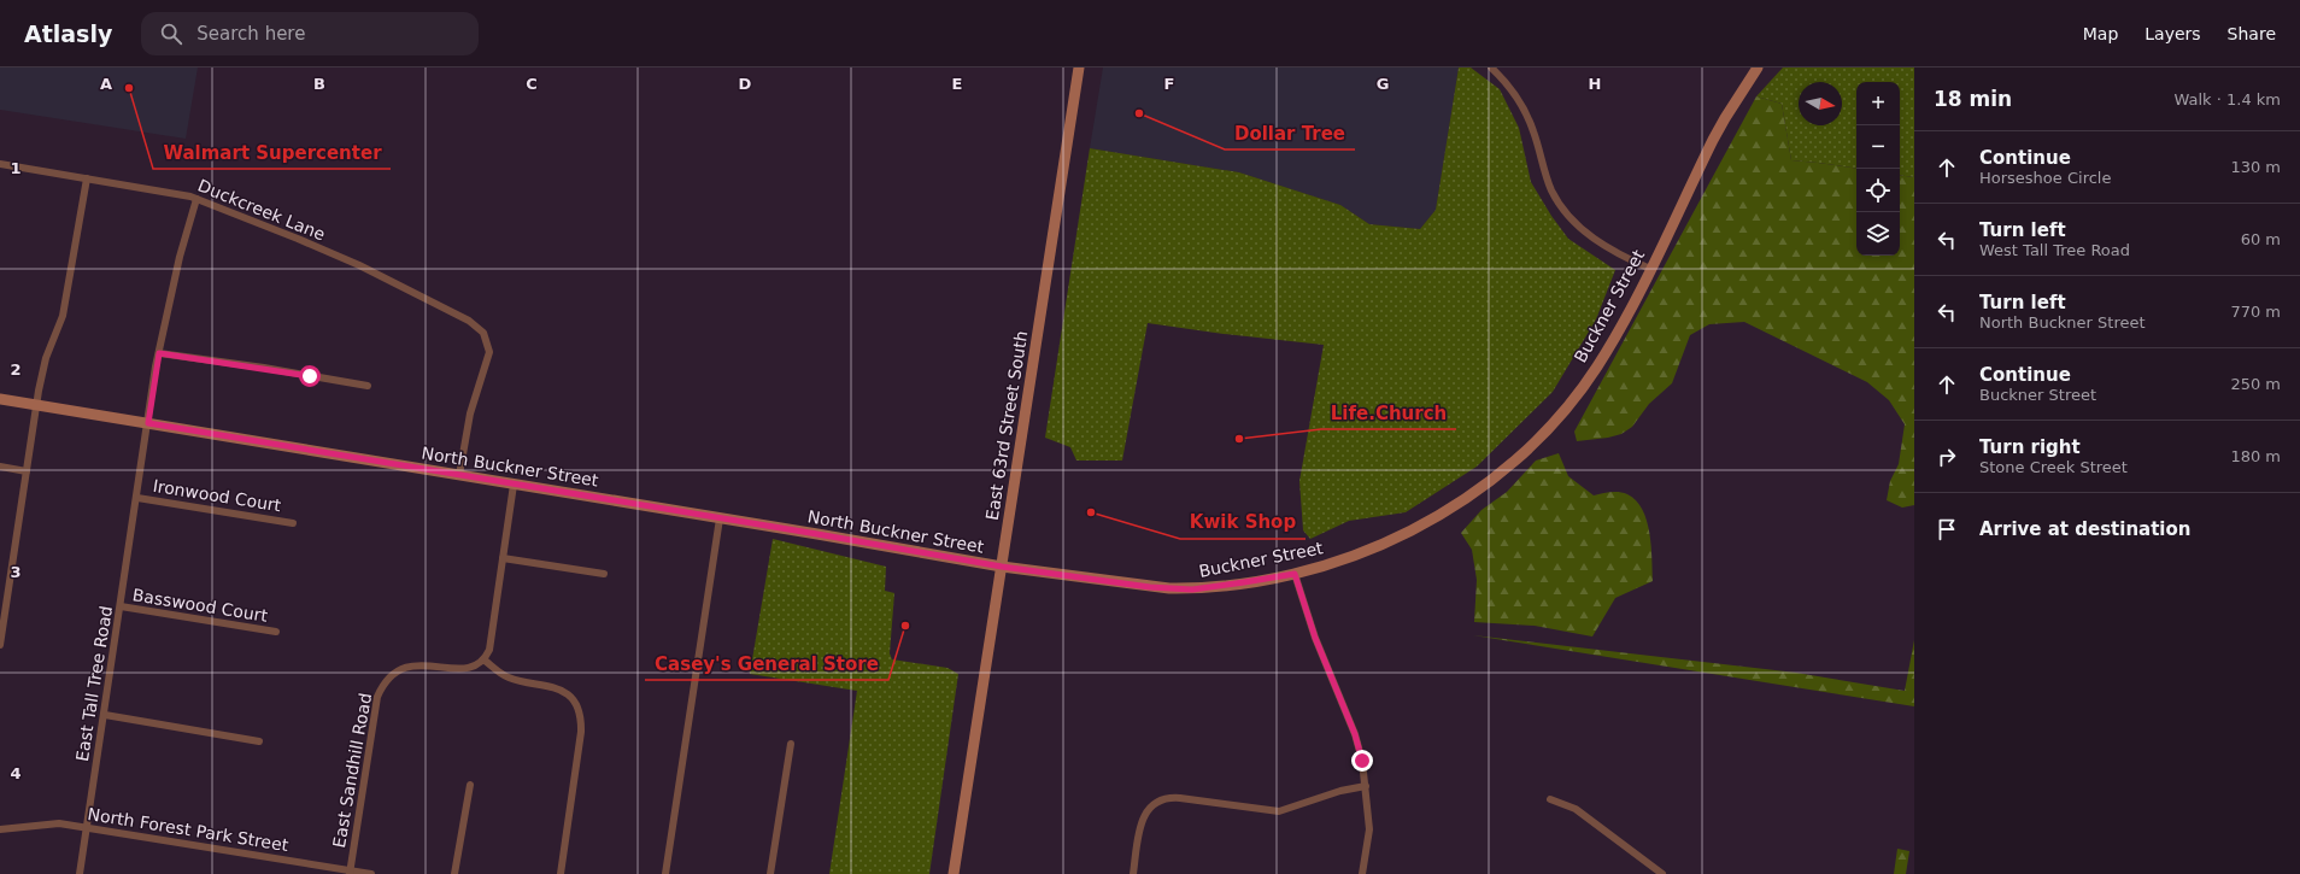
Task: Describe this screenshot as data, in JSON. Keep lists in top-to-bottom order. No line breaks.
{"streets":{"main road":["Buckner Street","East 63rd Street South","North Buckner Street"],"street":["Duckcreek Lane","Ironwood Court","Basswood Court","East Tall Tree Road","East Sandhill Road","North Forest Park Street"]},"crossings":[["Duckcreek Lane","North Buckner Street"],["Duckcreek Lane","East Tall Tree Road"],["Buckner Street","North Buckner Street"],["East 63rd Street South","North Buckner Street"],["North Buckner Street","East Tall Tree Road"],["Ironwood Court","East Tall Tree Road"],["Basswood Court","East Tall Tree Road"],["East Tall Tree Road","North Forest Park Street"],["East Sandhill Road","North Forest Park Street"]],"places":["Walmart Supercenter","Dollar Tree","Life.Church","Kwik Shop","Casey's General Store"],"north":"right","page":{"header":"Atlasly","search":"Search here","nav":["Map","Layers","Share"],"heading":["18 min","Walk · 1.4 km"],"map_buttons":["+","−"],"list":[["Continue","Horseshoe Circle","130 m"],["Turn left","West Tall Tree Road","60 m"],["Turn left","North Buckner Street","770 m"],["Continue","Buckner Street","250 m"],["Turn right","Stone Creek Street","180 m"],"Arrive at destination"]},"grid":{"columns":["A","B","C","D","E","F","G","H"],"rows":["1","2","3","4"]}}
